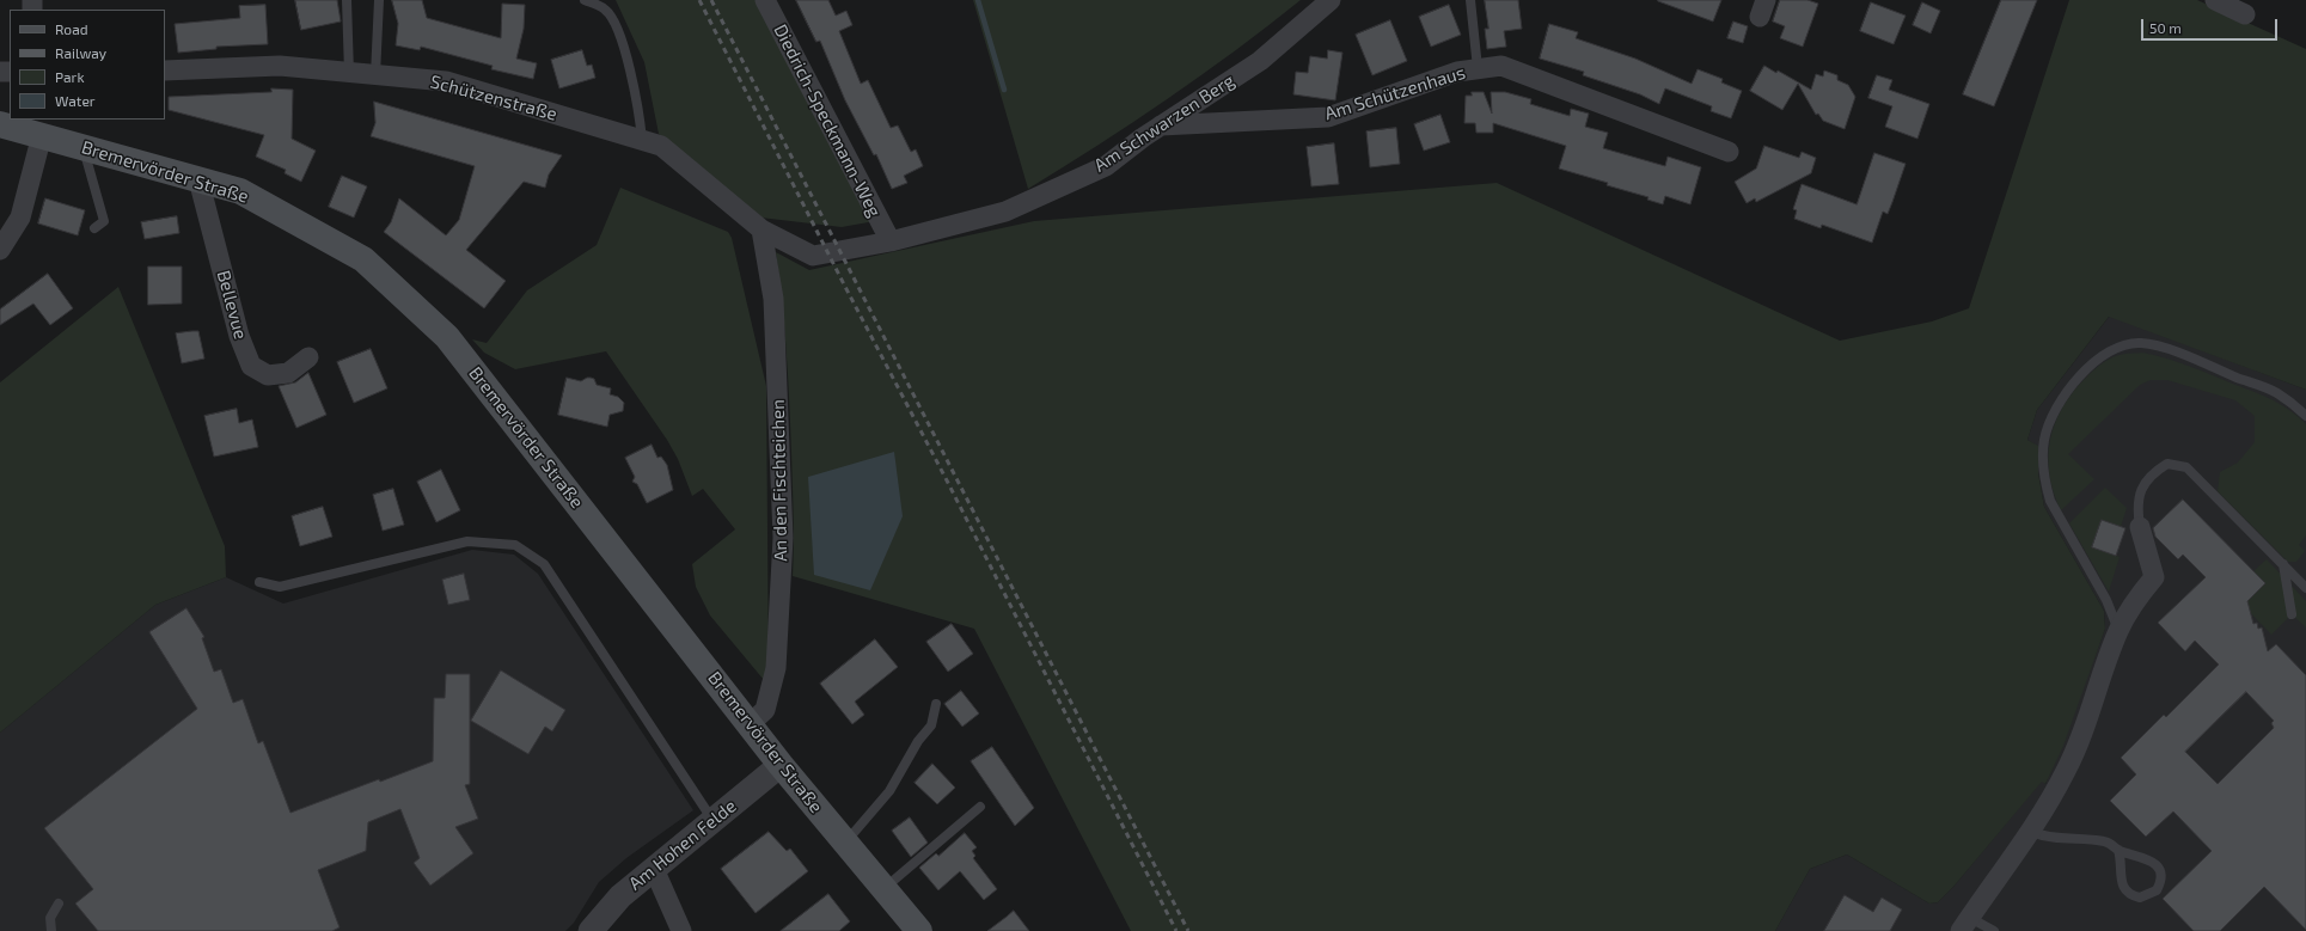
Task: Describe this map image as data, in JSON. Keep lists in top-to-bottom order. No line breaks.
{"streets":{"main road":["Bremervörder Straße"],"street":["Am Schützenhaus","Schützenstraße","Diedrich-Speckmann-Weg","Am Schwarzen Berg","Bellevue","An den Fischteichen","Am Hohen Felde"]},"crossings":[["Am Schützenhaus","Am Schwarzen Berg"],["Schützenstraße","Am Schwarzen Berg"],["Schützenstraße","An den Fischteichen"],["Diedrich-Speckmann-Weg","Am Schwarzen Berg"],["Am Schwarzen Berg","An den Fischteichen"],["Bremervörder Straße","Bellevue"],["Bremervörder Straße","An den Fischteichen"],["Bremervörder Straße","Am Hohen Felde"]],"legend":["Road","Railway","Park","Water"],"scale_bar":"50 m"}
